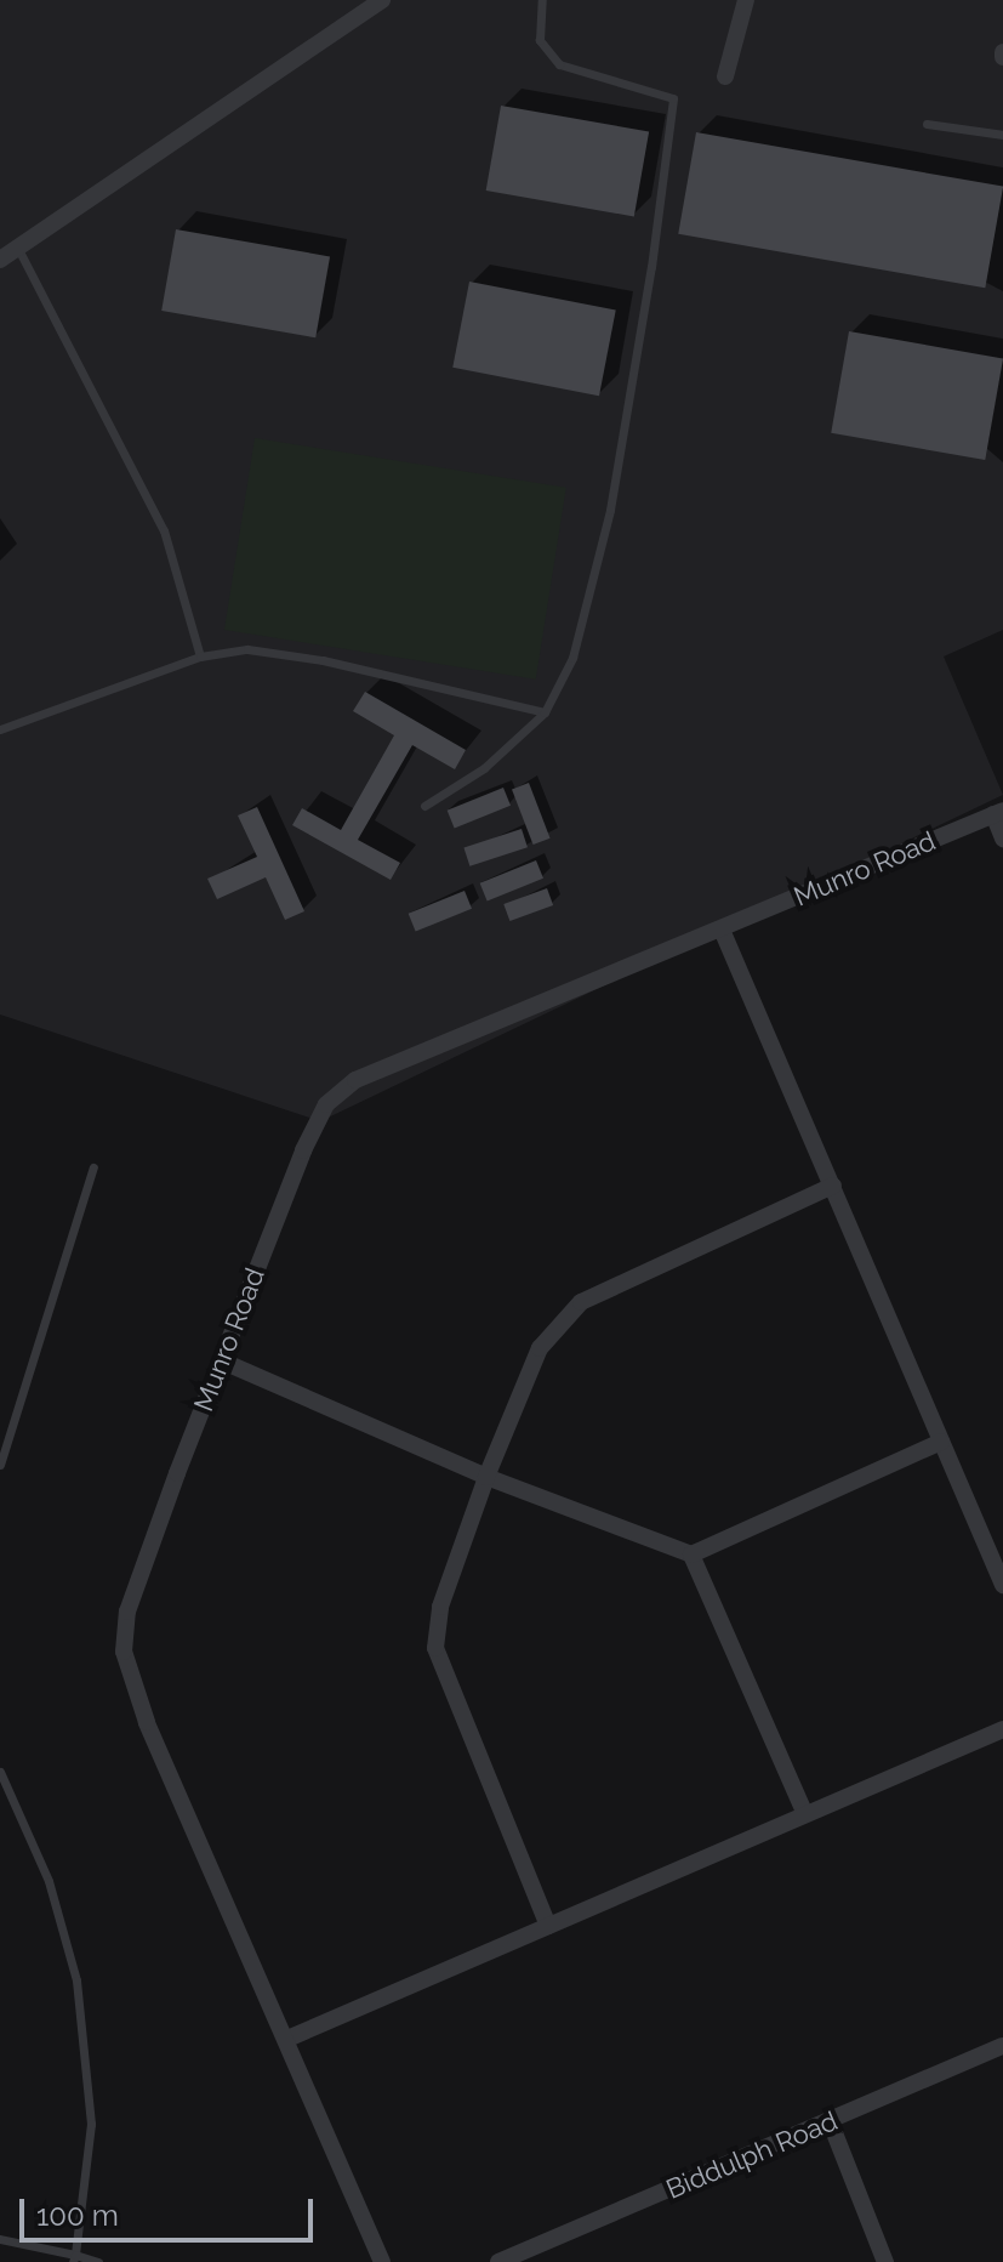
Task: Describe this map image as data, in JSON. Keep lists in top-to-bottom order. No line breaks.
{"streets":{"street":["Munro Road","Biddulph Road"]},"scale_bar":"100 m"}
